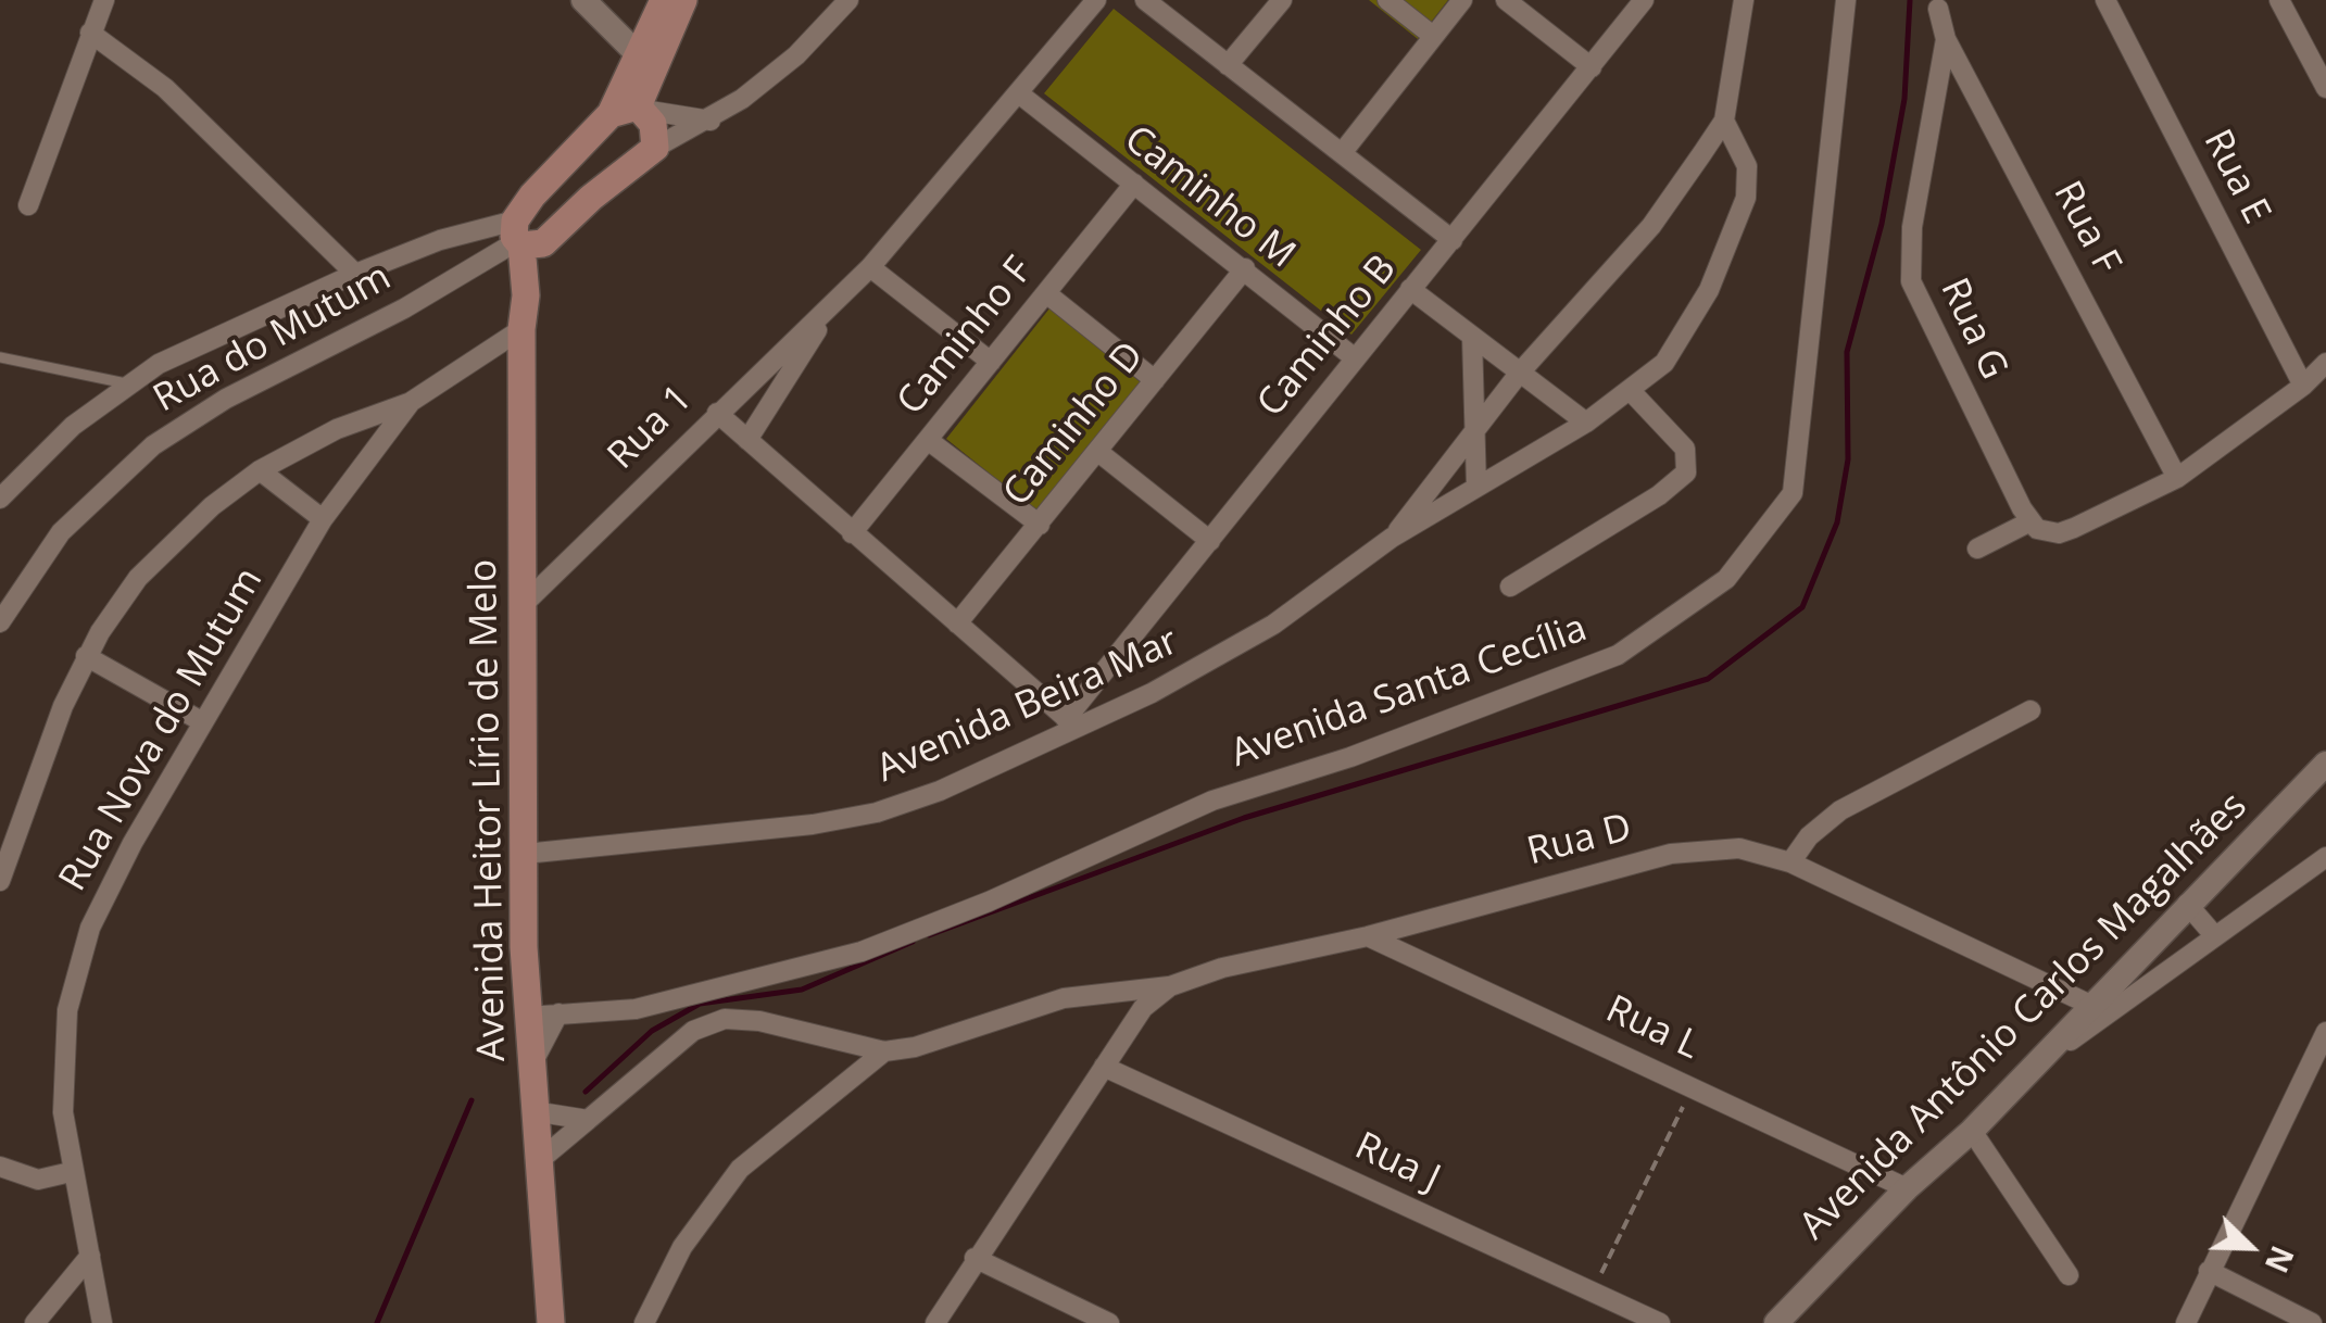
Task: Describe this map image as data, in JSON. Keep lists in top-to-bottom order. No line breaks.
{"streets":{"main road":["Avenida Heitor Lírio de Melo"],"street":["Rua E","Caminho M","Rua F","Rua G","Caminho F","Caminho B","Rua do Mutum","Caminho D","Rua 1","Avenida Santa Cecília","Avenida Beira Mar","Rua Nova do Mutum","Rua D","Avenida Antônio Carlos Magalhães","Rua L","Rua J"]},"crossings":[["Caminho M","Caminho F"],["Caminho M","Caminho B"],["Caminho M","Caminho D"],["Caminho M","Rua 1"],["Rua F","Rua G"],["Caminho B","Avenida Beira Mar"],["Rua do Mutum","Avenida Heitor Lírio de Melo"],["Rua 1","Avenida Heitor Lírio de Melo"],["Avenida Santa Cecília","Avenida Heitor Lírio de Melo"],["Avenida Beira Mar","Avenida Heitor Lírio de Melo"],["Rua Nova do Mutum","Avenida Heitor Lírio de Melo"],["Rua D","Avenida Antônio Carlos Magalhães"],["Rua D","Rua L"],["Rua D","Rua J"],["Avenida Antônio Carlos Magalhães","Rua L"]],"north":"bottom right"}
